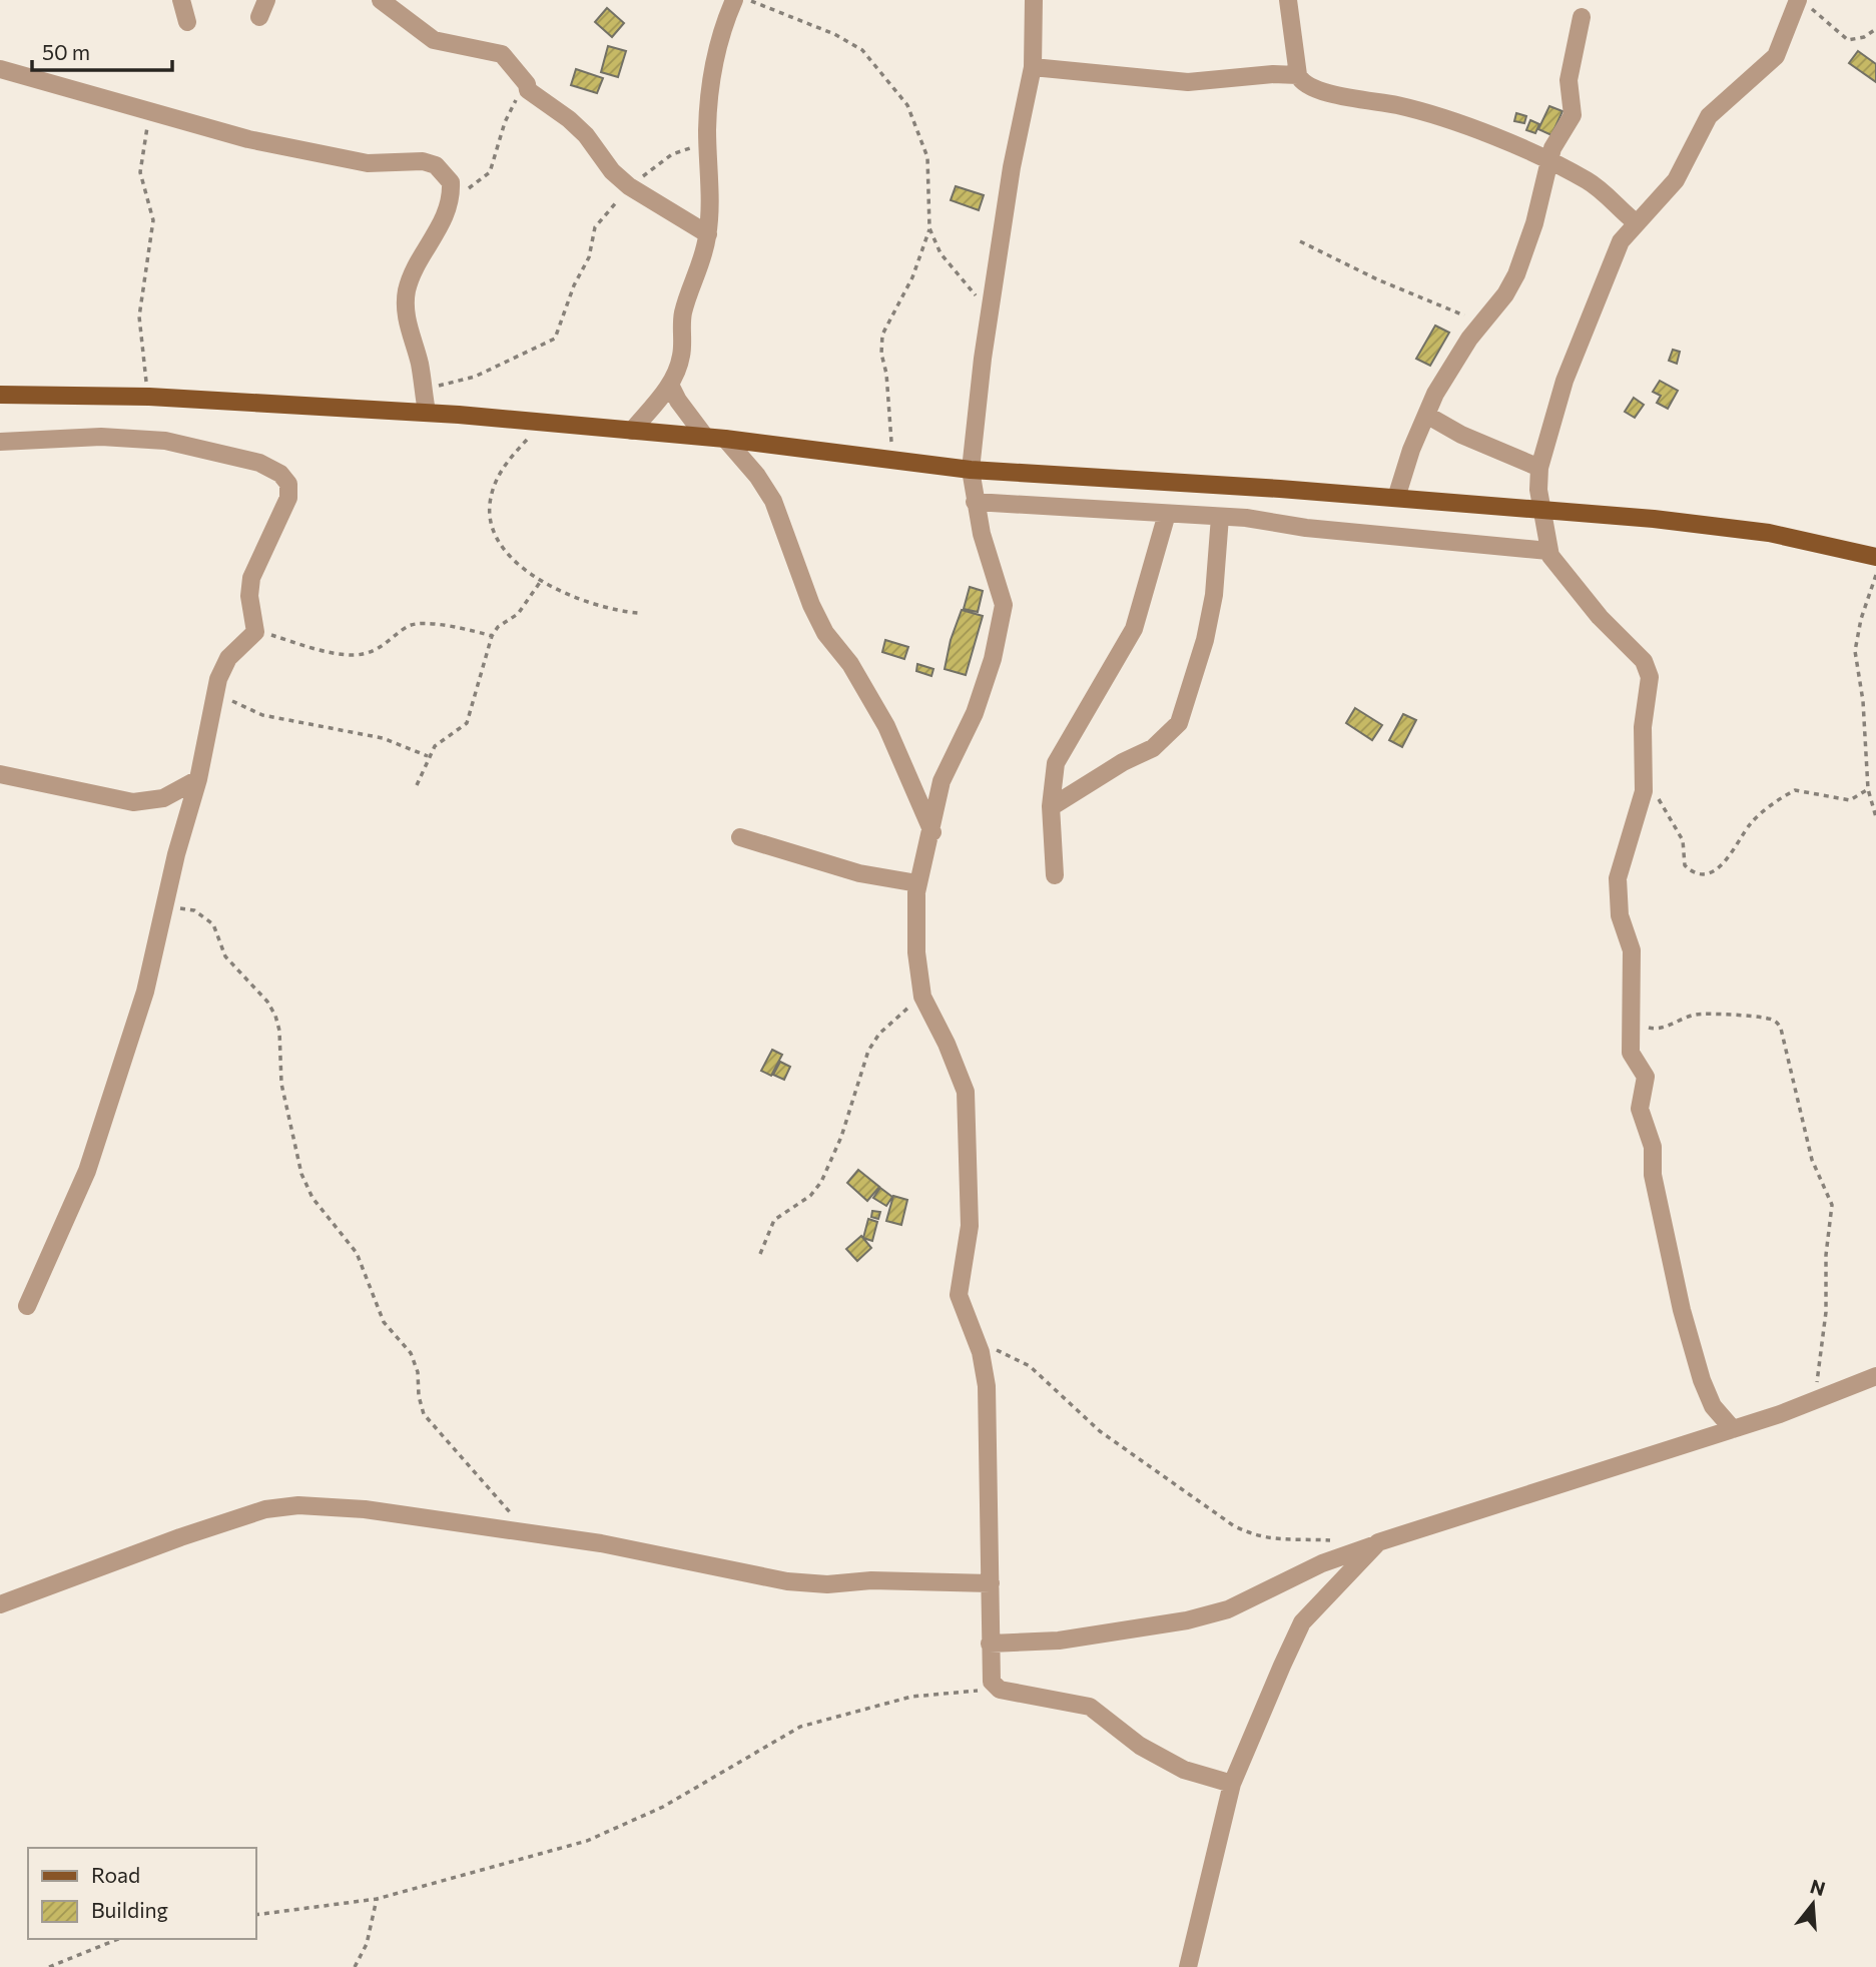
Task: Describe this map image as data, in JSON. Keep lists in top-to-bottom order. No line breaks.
{"legend":["Road","Building"],"scale_bar":"50 m","north":"top"}
